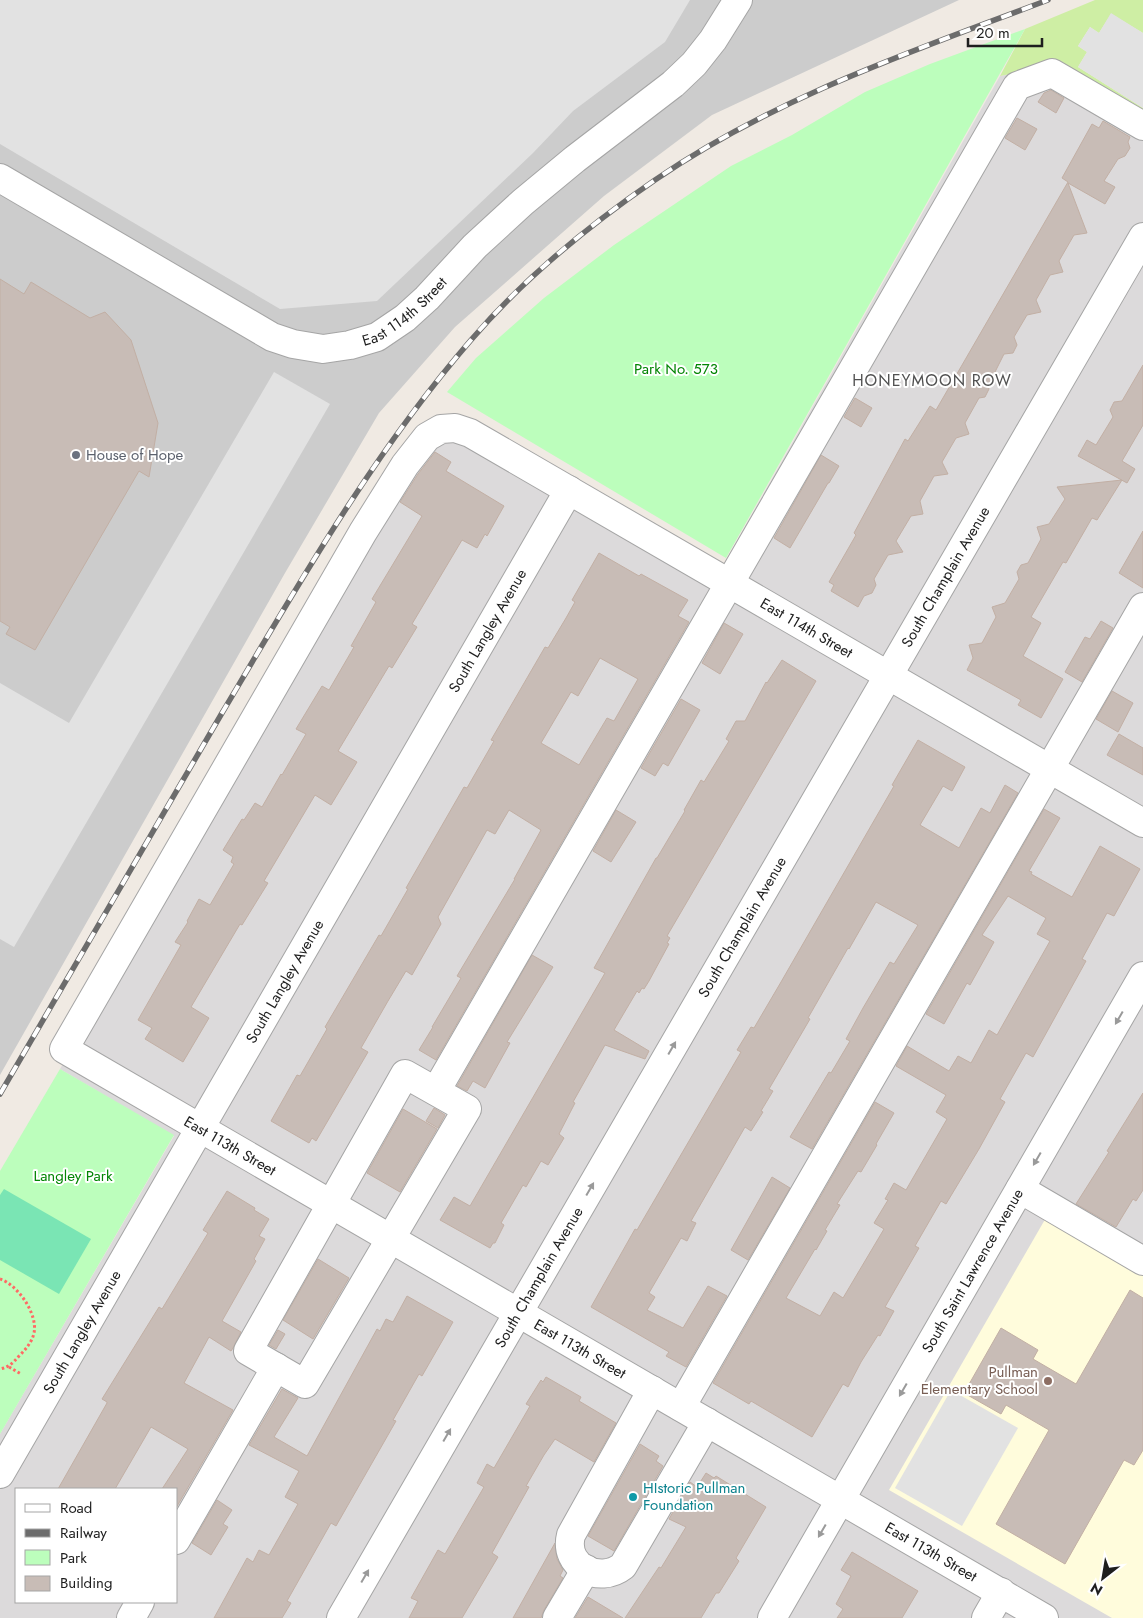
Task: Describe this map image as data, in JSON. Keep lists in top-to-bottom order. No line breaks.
{"streets":{"street":["East 114th Street","South Champlain Avenue","South Langley Avenue","East 113th Street","South Saint Lawrence Avenue"]},"crossings":[["East 114th Street","South Champlain Avenue"],["East 114th Street","South Langley Avenue"],["East 114th Street","East 113th Street"],["South Champlain Avenue","East 113th Street"],["South Langley Avenue","East 113th Street"],["East 113th Street","South Saint Lawrence Avenue"]],"districts":["HONEYMOON ROW"],"parks":["Park No. 573","Langley Park"],"places":["House of Hope","Pullman Elementary School","HIstoric Pullman Foundation"],"legend":["Road","Railway","Park","Building"],"scale_bar":"20 m","north":"bottom left"}
